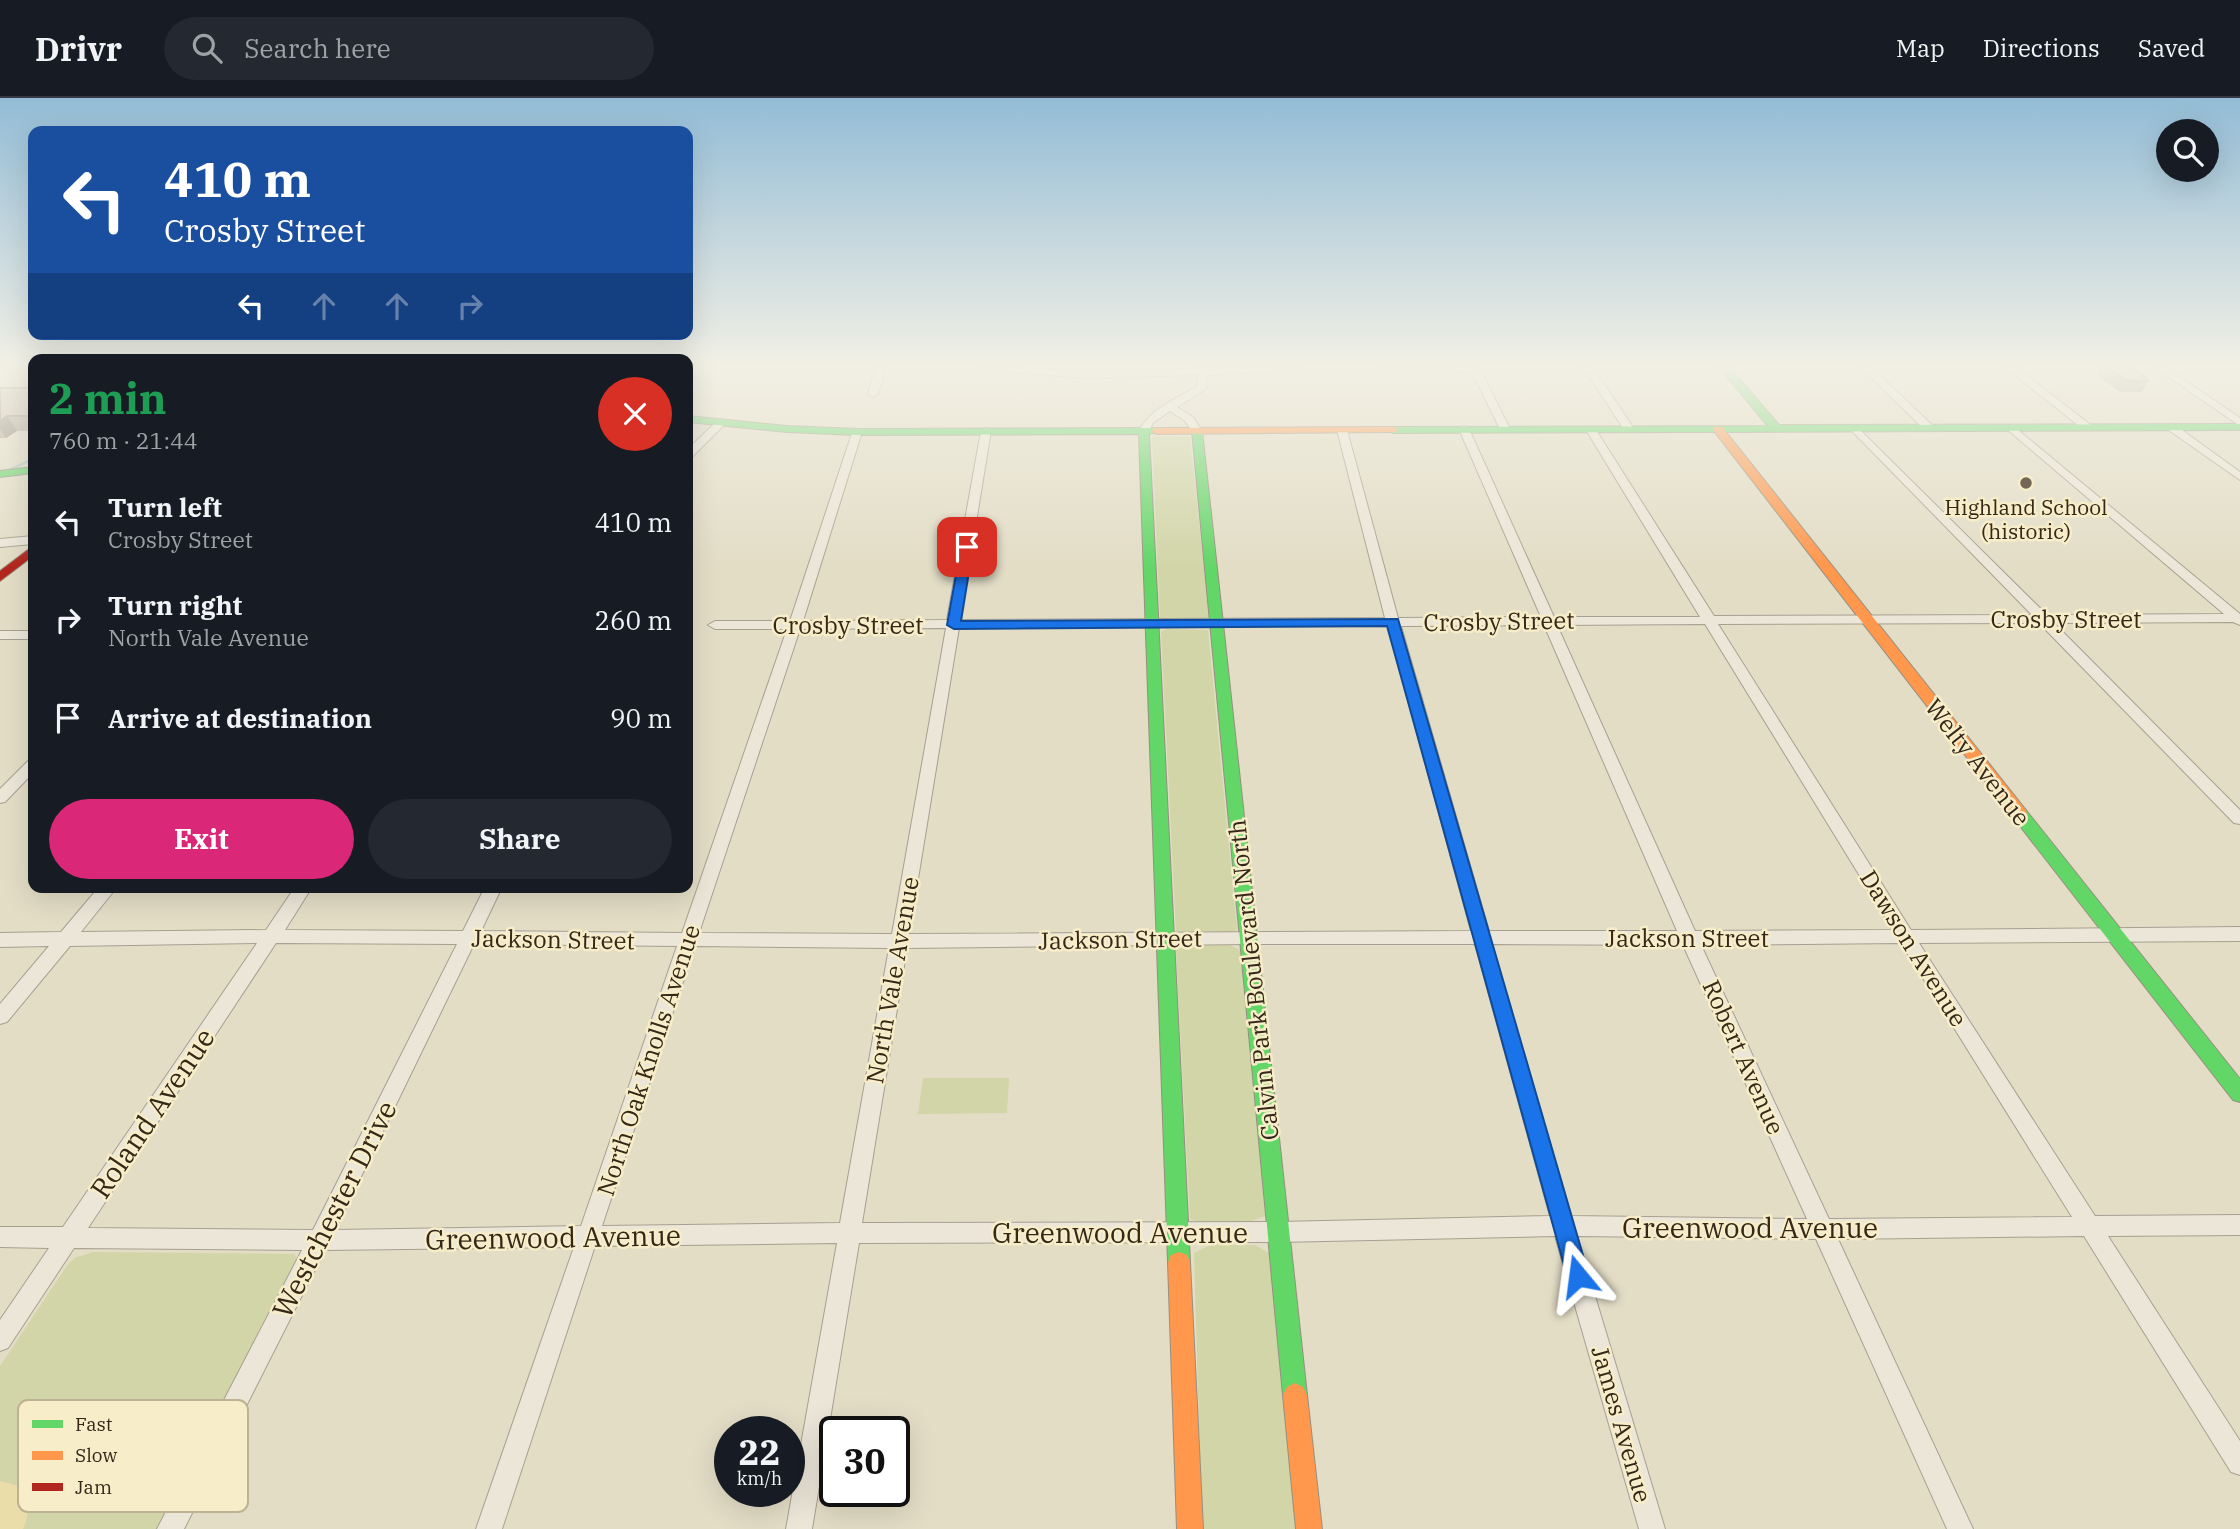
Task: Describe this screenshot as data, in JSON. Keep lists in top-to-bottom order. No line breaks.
{"streets":{"street":["Crosby Street","Welty Avenue","Jackson Street","Dawson Avenue","North Vale Avenue","Calvin Park Boulevard North","Robert Avenue","North Oak Knolls Avenue","Roland Avenue","Westchester Drive","Greenwood Avenue","James Avenue"]},"crossings":[["Crosby Street","Welty Avenue"],["Crosby Street","Dawson Avenue"],["Crosby Street","North Vale Avenue"],["Crosby Street","Calvin Park Boulevard North"],["Crosby Street","Robert Avenue"],["Crosby Street","North Oak Knolls Avenue"],["Crosby Street","James Avenue"],["Welty Avenue","Jackson Street"],["Jackson Street","Dawson Avenue"],["Jackson Street","North Vale Avenue"],["Jackson Street","Calvin Park Boulevard North"],["Jackson Street","Robert Avenue"],["Jackson Street","North Oak Knolls Avenue"],["Jackson Street","Roland Avenue"],["Jackson Street","Westchester Drive"],["Jackson Street","James Avenue"],["Dawson Avenue","Greenwood Avenue"],["North Vale Avenue","Greenwood Avenue"],["Calvin Park Boulevard North","Greenwood Avenue"],["Robert Avenue","Greenwood Avenue"],["North Oak Knolls Avenue","Greenwood Avenue"],["Roland Avenue","Greenwood Avenue"],["Westchester Drive","Greenwood Avenue"],["Greenwood Avenue","James Avenue"]],"places":["Highland School (historic)"],"legend":["Fast","Slow","Jam"],"page":{"header":"Drivr","search":"Search here","nav":["Map","Directions","Saved"],"turn":["410 m","Crosby Street"],"heading":["2 min","760 m · 21:44"],"list":[{"name":"Turn left","note":"Crosby Street","value":"410 m"},{"name":"Turn right","note":"North Vale Avenue","value":"260 m"},{"name":"Arrive at destination","value":"90 m"}],"buttons":["Exit","Share"],"speed":"22 km/h","limit":"30"}}
